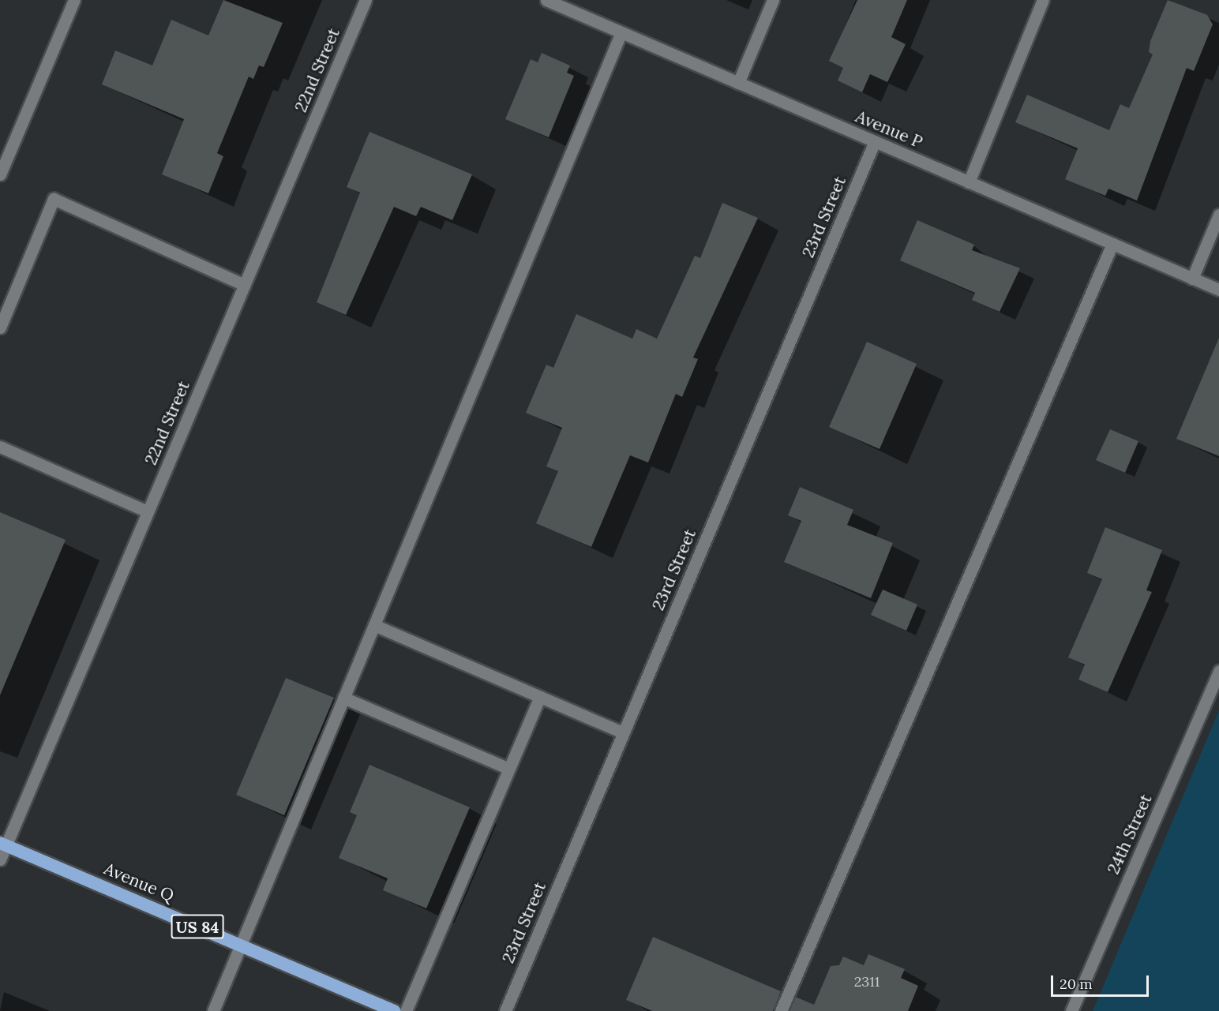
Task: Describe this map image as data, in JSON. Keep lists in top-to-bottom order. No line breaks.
{"streets":{"highway":["Avenue Q","US 84"],"street":["22nd Street","Avenue P","23rd Street","24th Street"]},"crossings":[["22nd Street","Avenue Q"],["Avenue P","23rd Street"]],"house_numbers":["2311"],"scale_bar":"20 m"}
